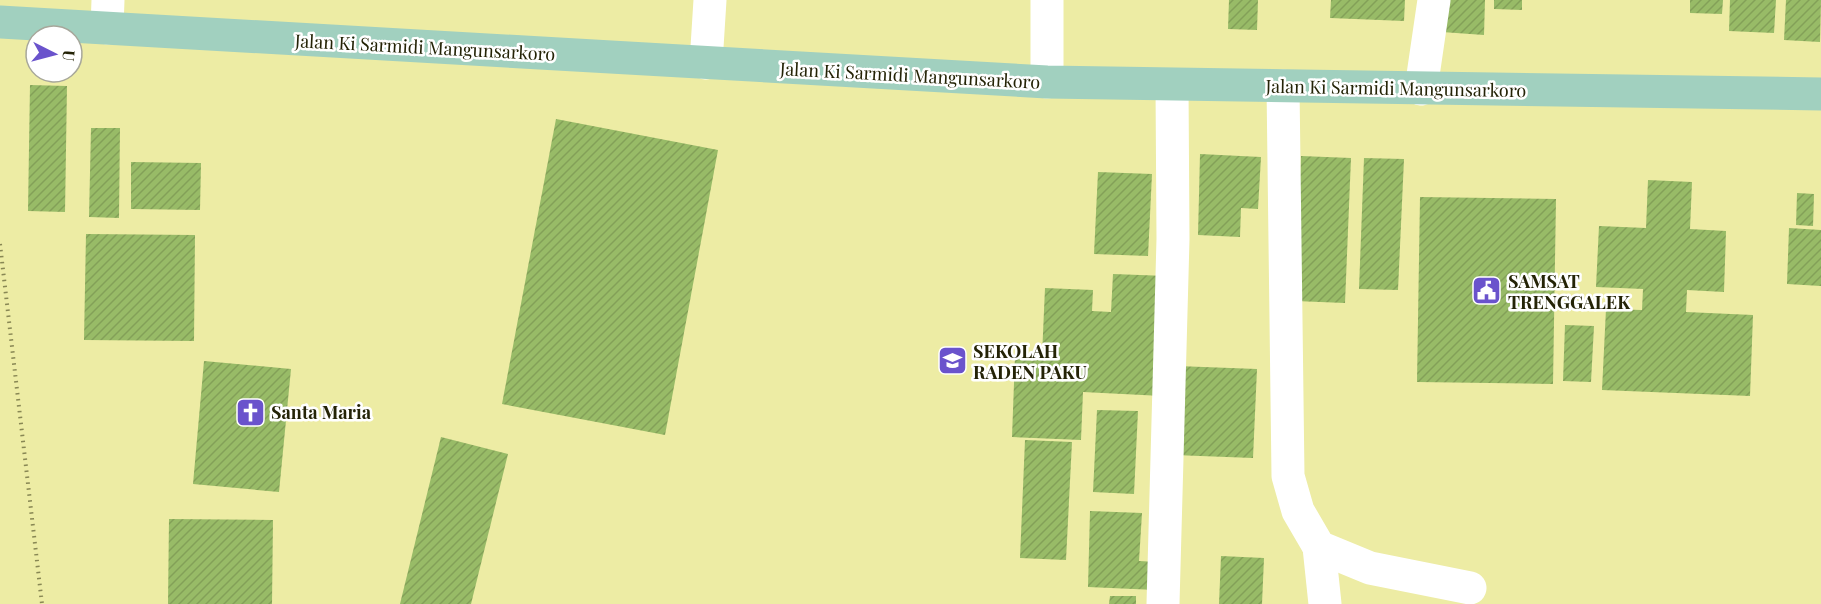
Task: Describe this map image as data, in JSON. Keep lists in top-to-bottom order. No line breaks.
{"streets":{"main road":["Jalan Ki Sarmidi Mangunsarkoro"]},"places":{"public building":["SAMSAT TRENGGALEK"],"school or university":["SEKOLAH RADEN PAKU"],"church":["Santa Maria"]},"north":"right"}
